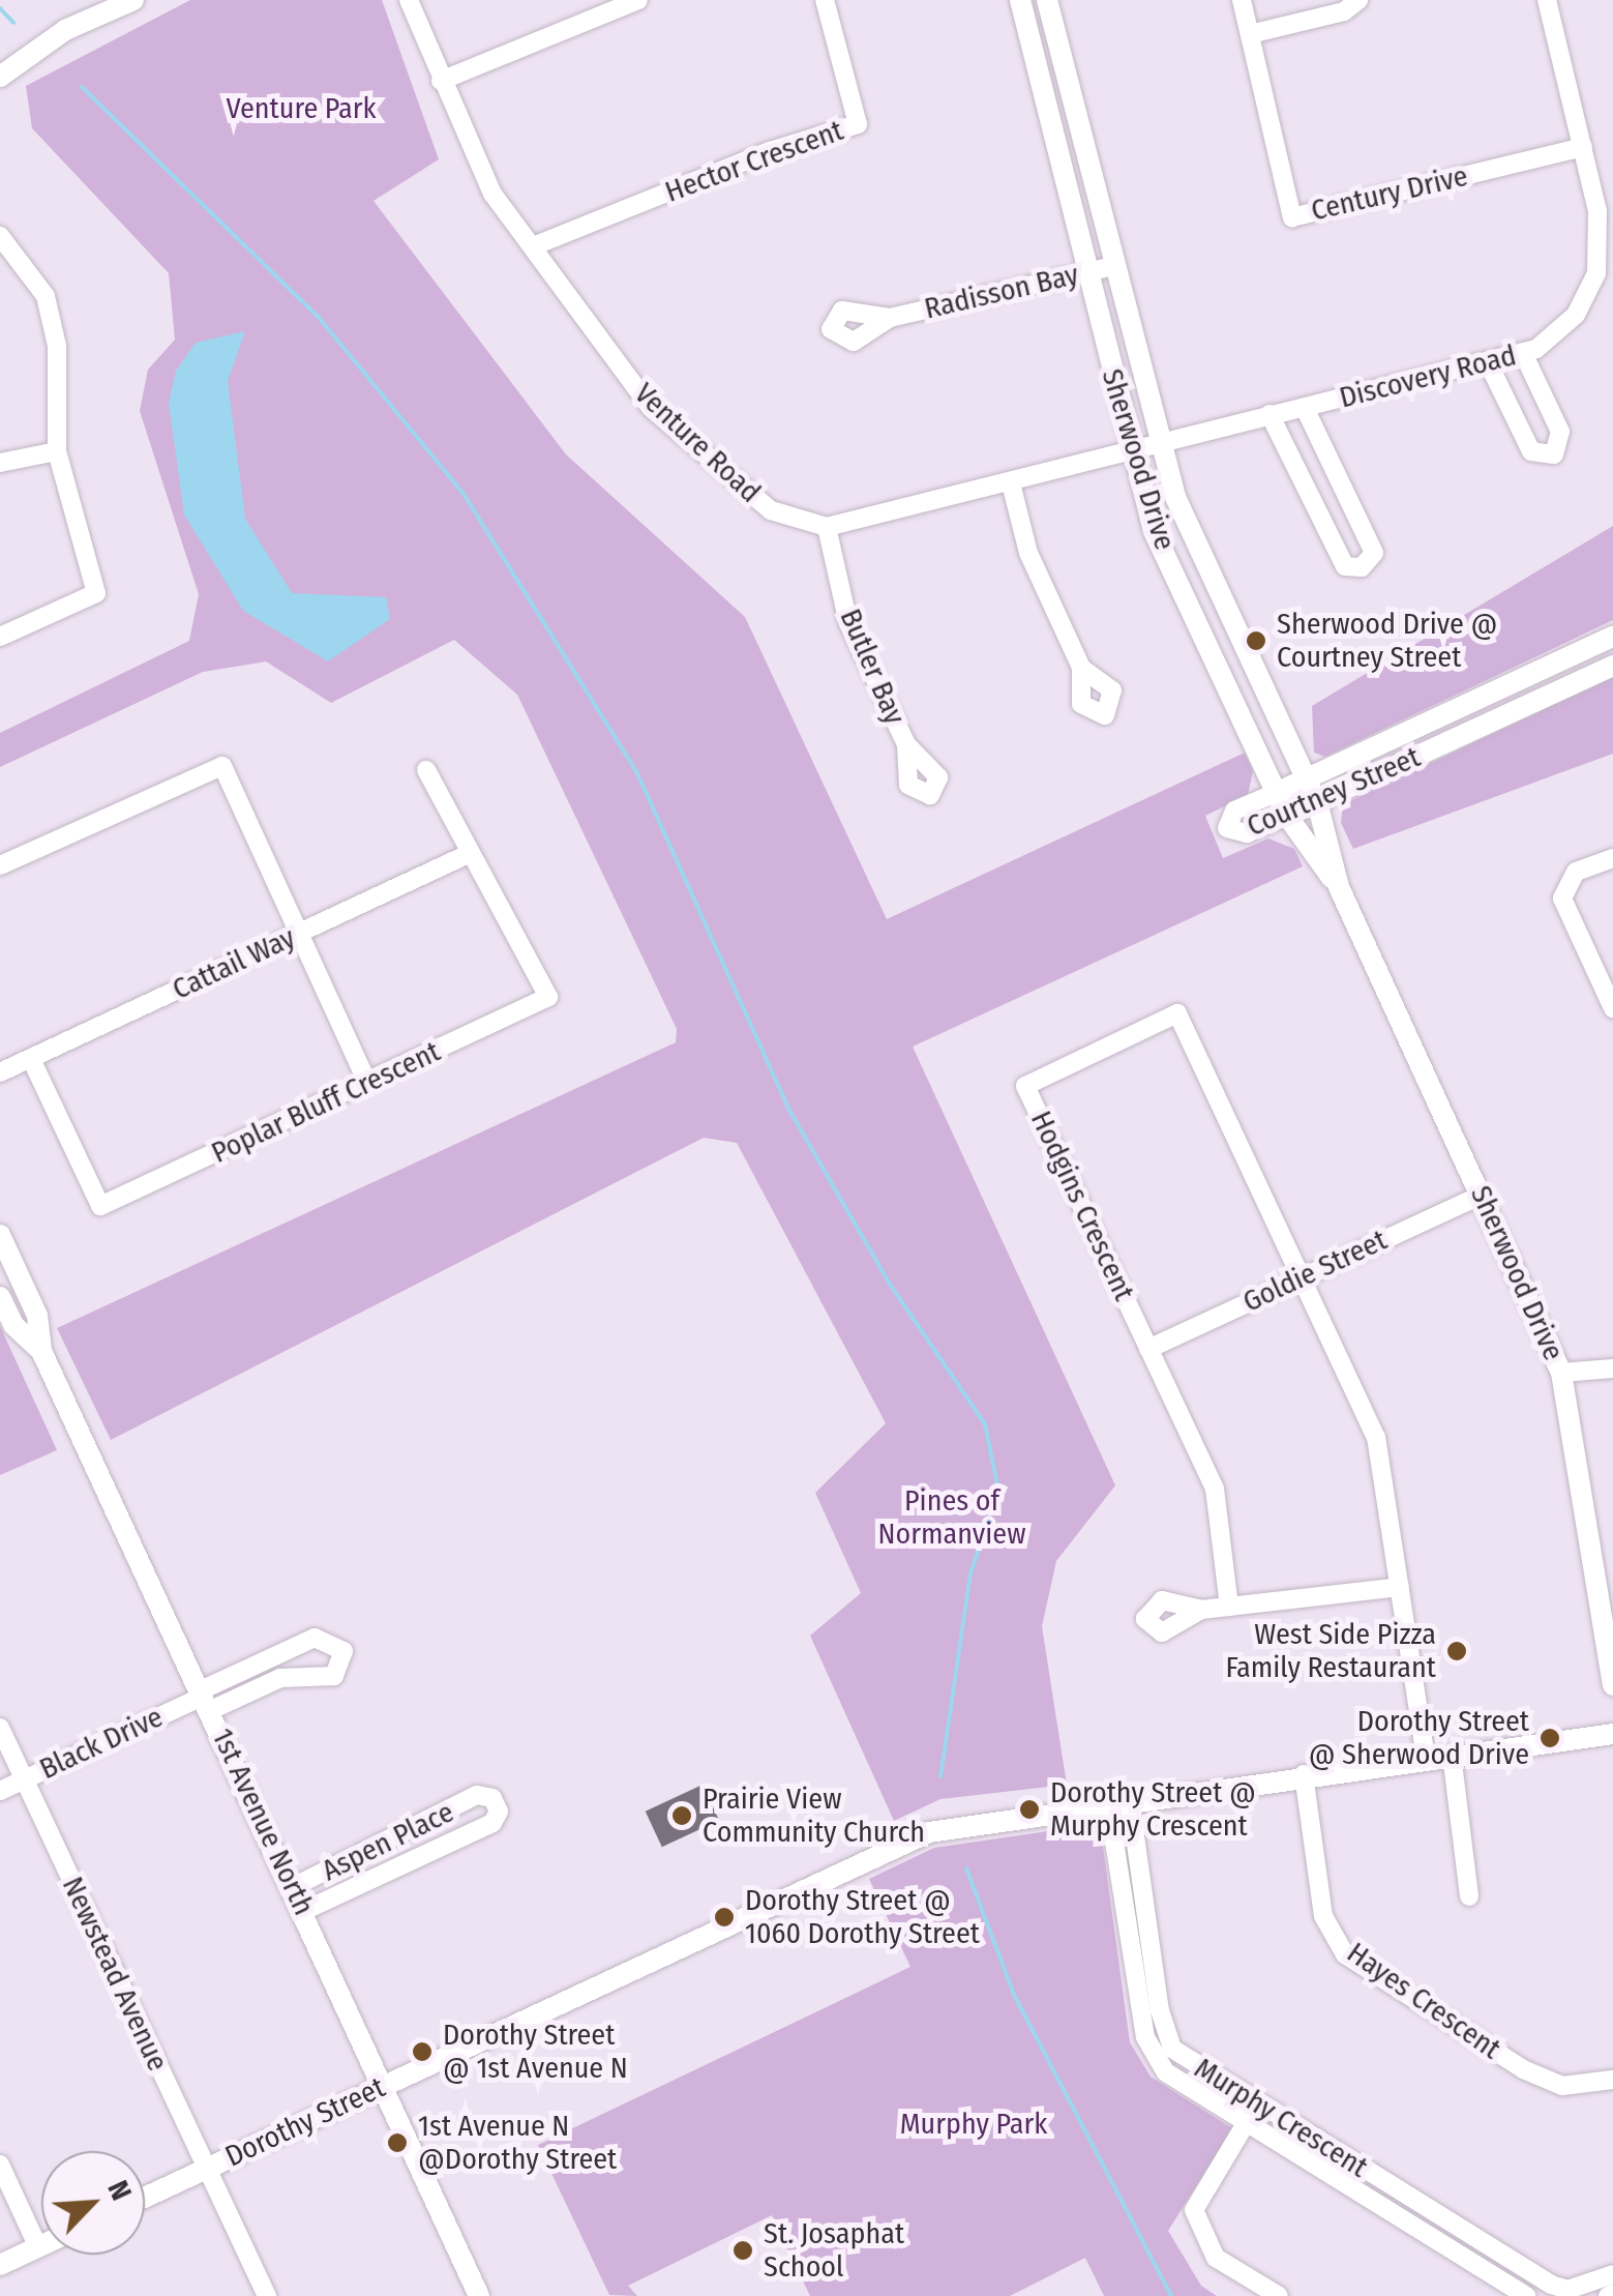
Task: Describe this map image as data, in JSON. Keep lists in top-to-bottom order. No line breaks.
{"streets":{"street":["Hector Crescent","Century Drive","Radisson Bay","Discovery Road","Venture Road","Sherwood Drive","Butler Bay","Courtney Street","Cattail Way","Poplar Bluff Crescent","Hodgins Crescent","Goldie Street","Black Drive","1st Avenue North","Aspen Place","Newstead Avenue","Hayes Crescent","Murphy Crescent","Dorothy Street"]},"crossings":[["Hector Crescent","Venture Road"],["Century Drive","Discovery Road"],["Radisson Bay","Sherwood Drive"],["Discovery Road","Venture Road"],["Discovery Road","Sherwood Drive"],["Venture Road","Sherwood Drive"],["Venture Road","Butler Bay"],["Sherwood Drive","Courtney Street"],["Sherwood Drive","Goldie Street"],["Cattail Way","Poplar Bluff Crescent"],["Hodgins Crescent","Goldie Street"],["Black Drive","1st Avenue North"],["Black Drive","Newstead Avenue"],["1st Avenue North","Aspen Place"],["1st Avenue North","Dorothy Street"],["Newstead Avenue","Dorothy Street"],["Hayes Crescent","Dorothy Street"],["Murphy Crescent","Dorothy Street"]],"parks":["Venture Park","Pines of Normanview","Murphy Park"],"places":["Sherwood Drive @ Courtney Street","West Side Pizza Family Restaurant","Dorothy Street @ Sherwood Drive","Dorothy Street @ Murphy Crescent","Prairie View Community Church","Dorothy Street @ 1060 Dorothy Street","Dorothy Street @ 1st Avenue N","1st Avenue N @Dorothy Street","St. Josaphat School"],"north":"top right"}
